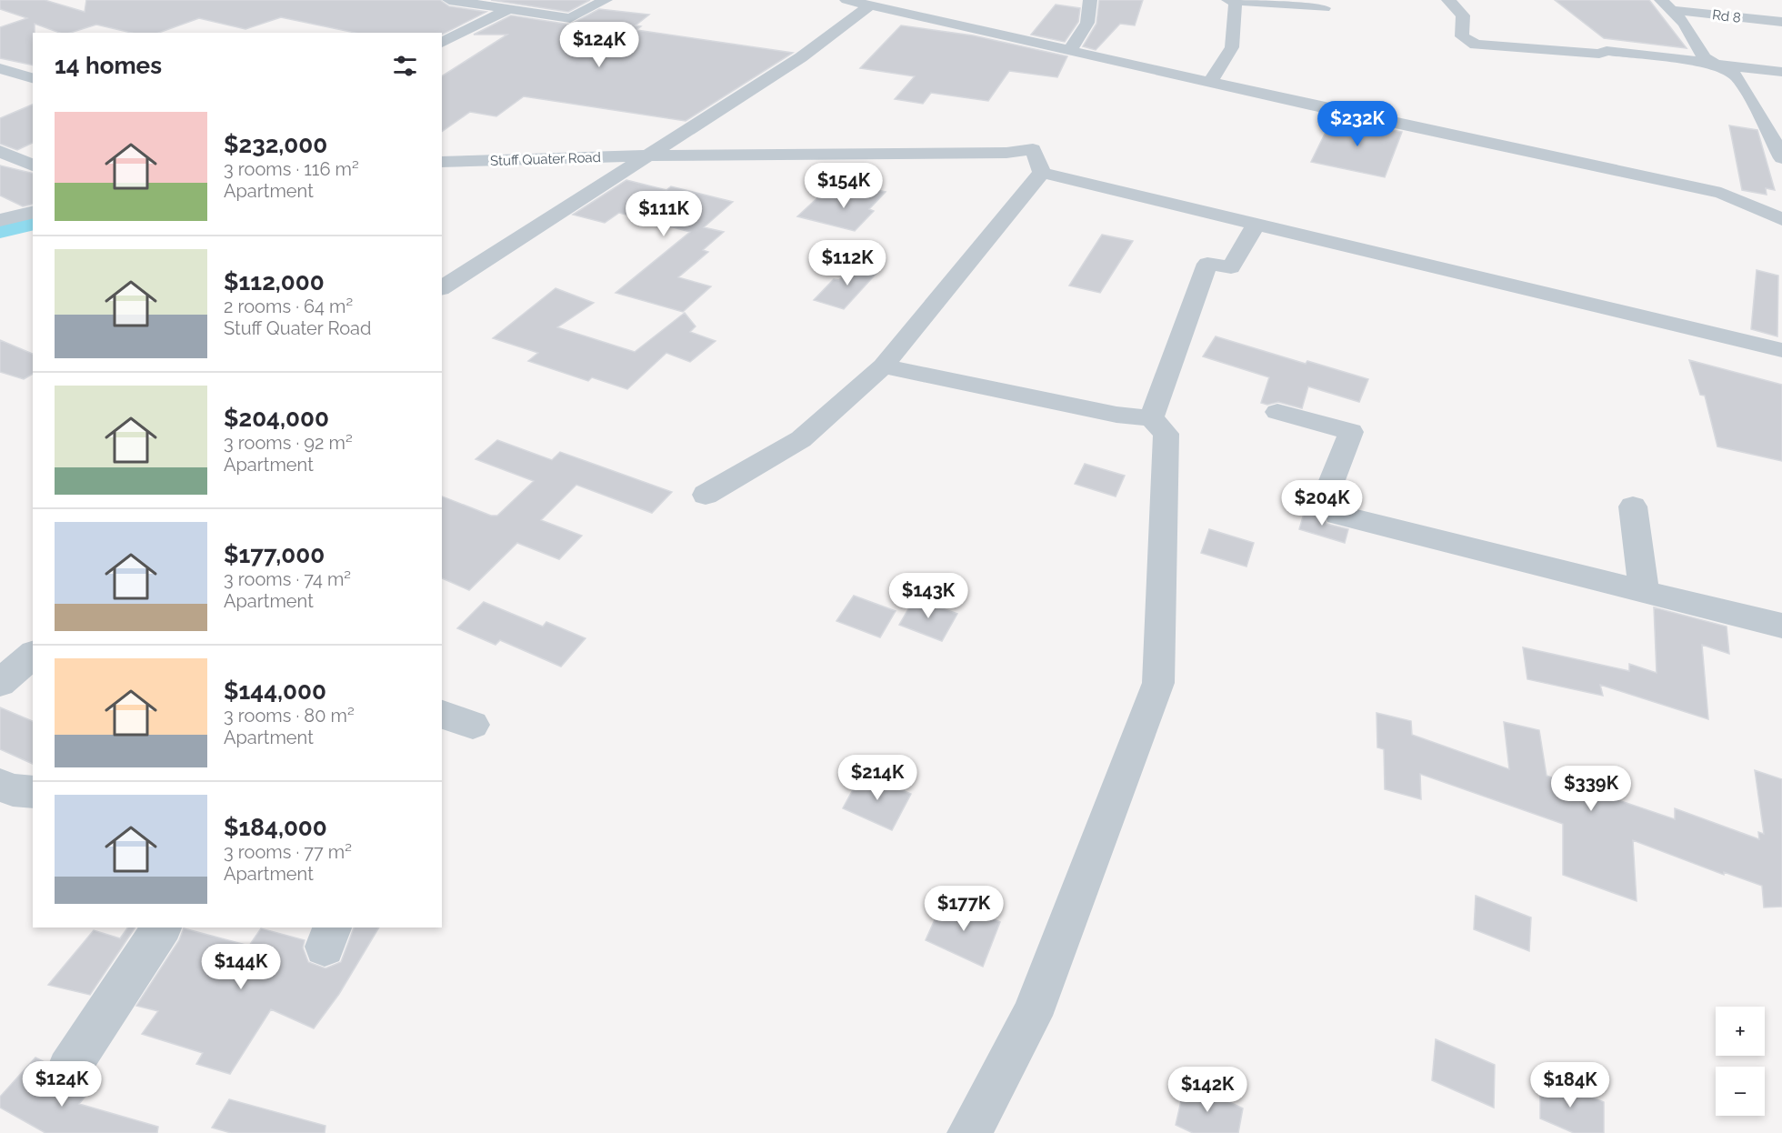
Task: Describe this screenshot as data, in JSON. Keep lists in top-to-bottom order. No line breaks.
{"streets":{"street":["Rd 8","Stuff Quater Road"]},"page":{"price":["$124K","$232K","$154K","$111K","$112K","$204K","$143K","$214K","$339K","$177K","$144K","$124K","$184K","$142K"],"heading":"14 homes","list":[{"name":"$232,000","note":"3 rooms · 116 m² · Apartment"},{"name":"$112,000","note":"2 rooms · 64 m² · Stuff Quater Road"},{"name":"$204,000","note":"3 rooms · 92 m² · Apartment"},{"name":"$177,000","note":"3 rooms · 74 m² · Apartment"},{"name":"$144,000","note":"3 rooms · 80 m² · Apartment"},{"name":"$184,000","note":"3 rooms · 77 m² · Apartment"}],"map_buttons":["+","−"]}}
